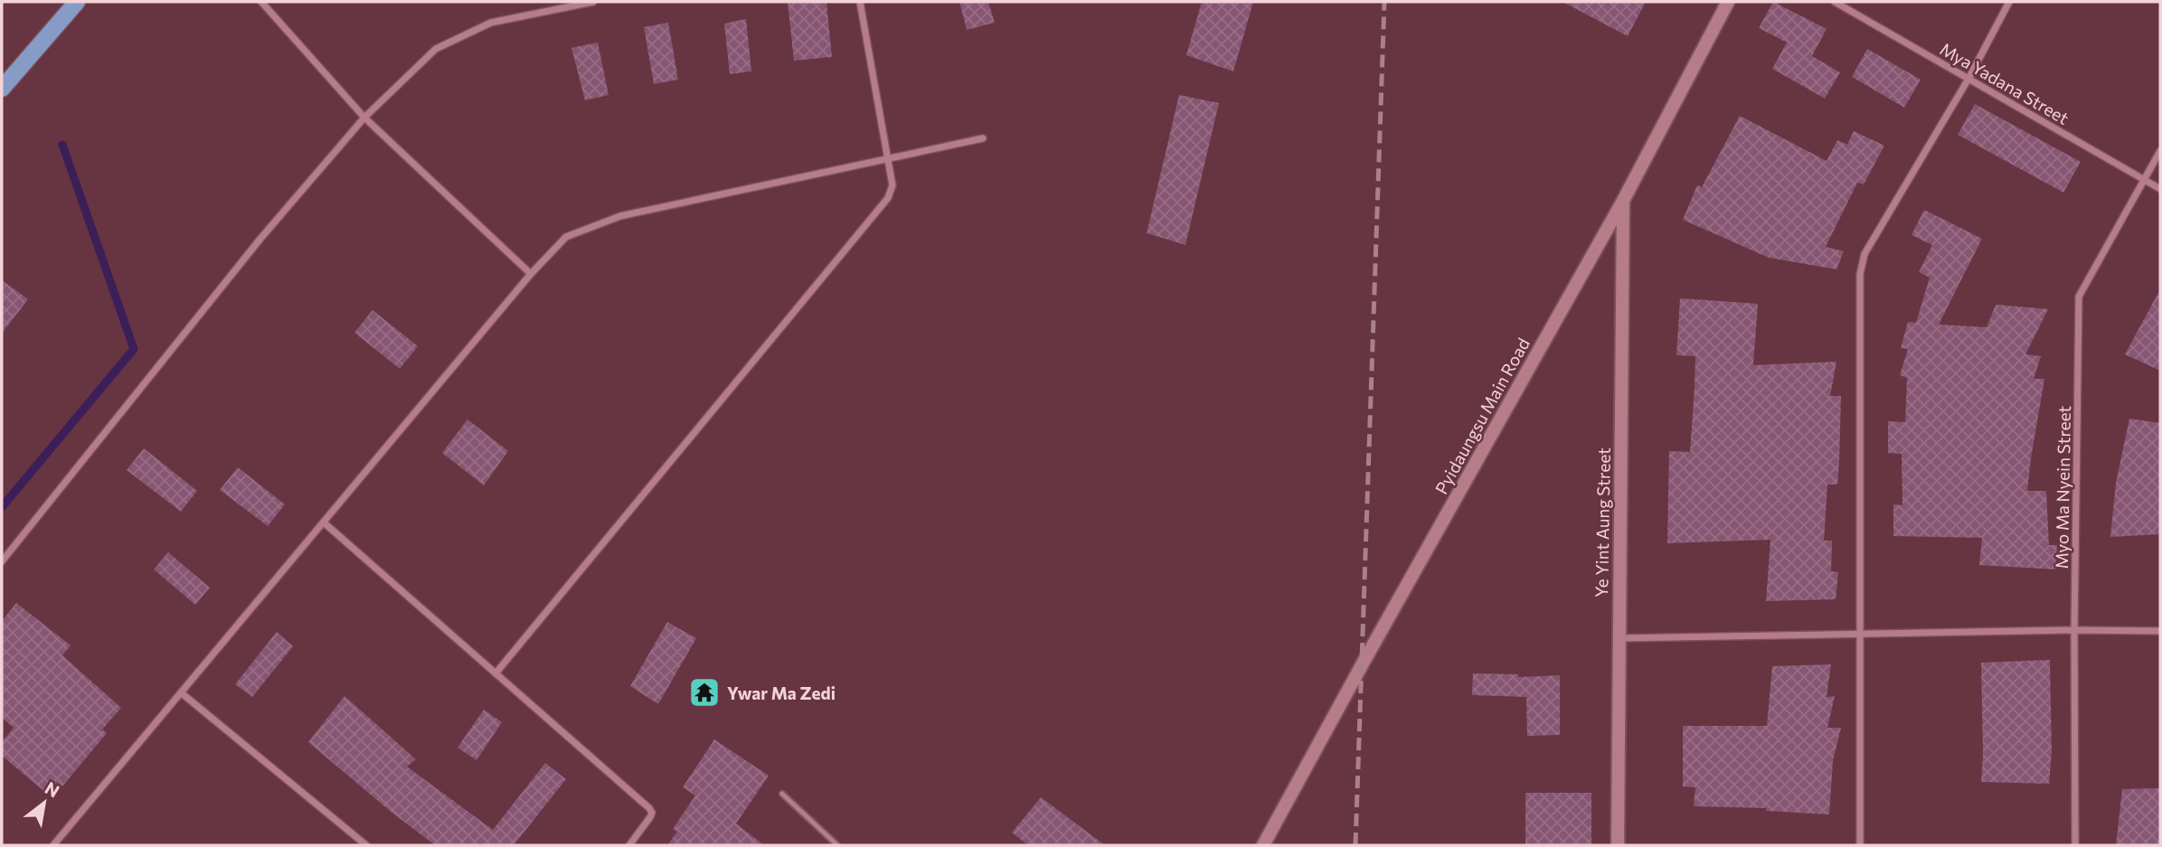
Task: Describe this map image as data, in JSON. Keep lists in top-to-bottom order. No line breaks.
{"streets":{"main road":["Pyidaungsu Main Road","Ye Yint Aung Street"],"street":["Mya Yadana Street","Myo Ma Nyein Street"]},"crossings":[["Mya Yadana Street","Myo Ma Nyein Street"],["Pyidaungsu Main Road","Ye Yint Aung Street"]],"places":{"temple":["Ywar Ma Zedi"]},"north":"top right"}
